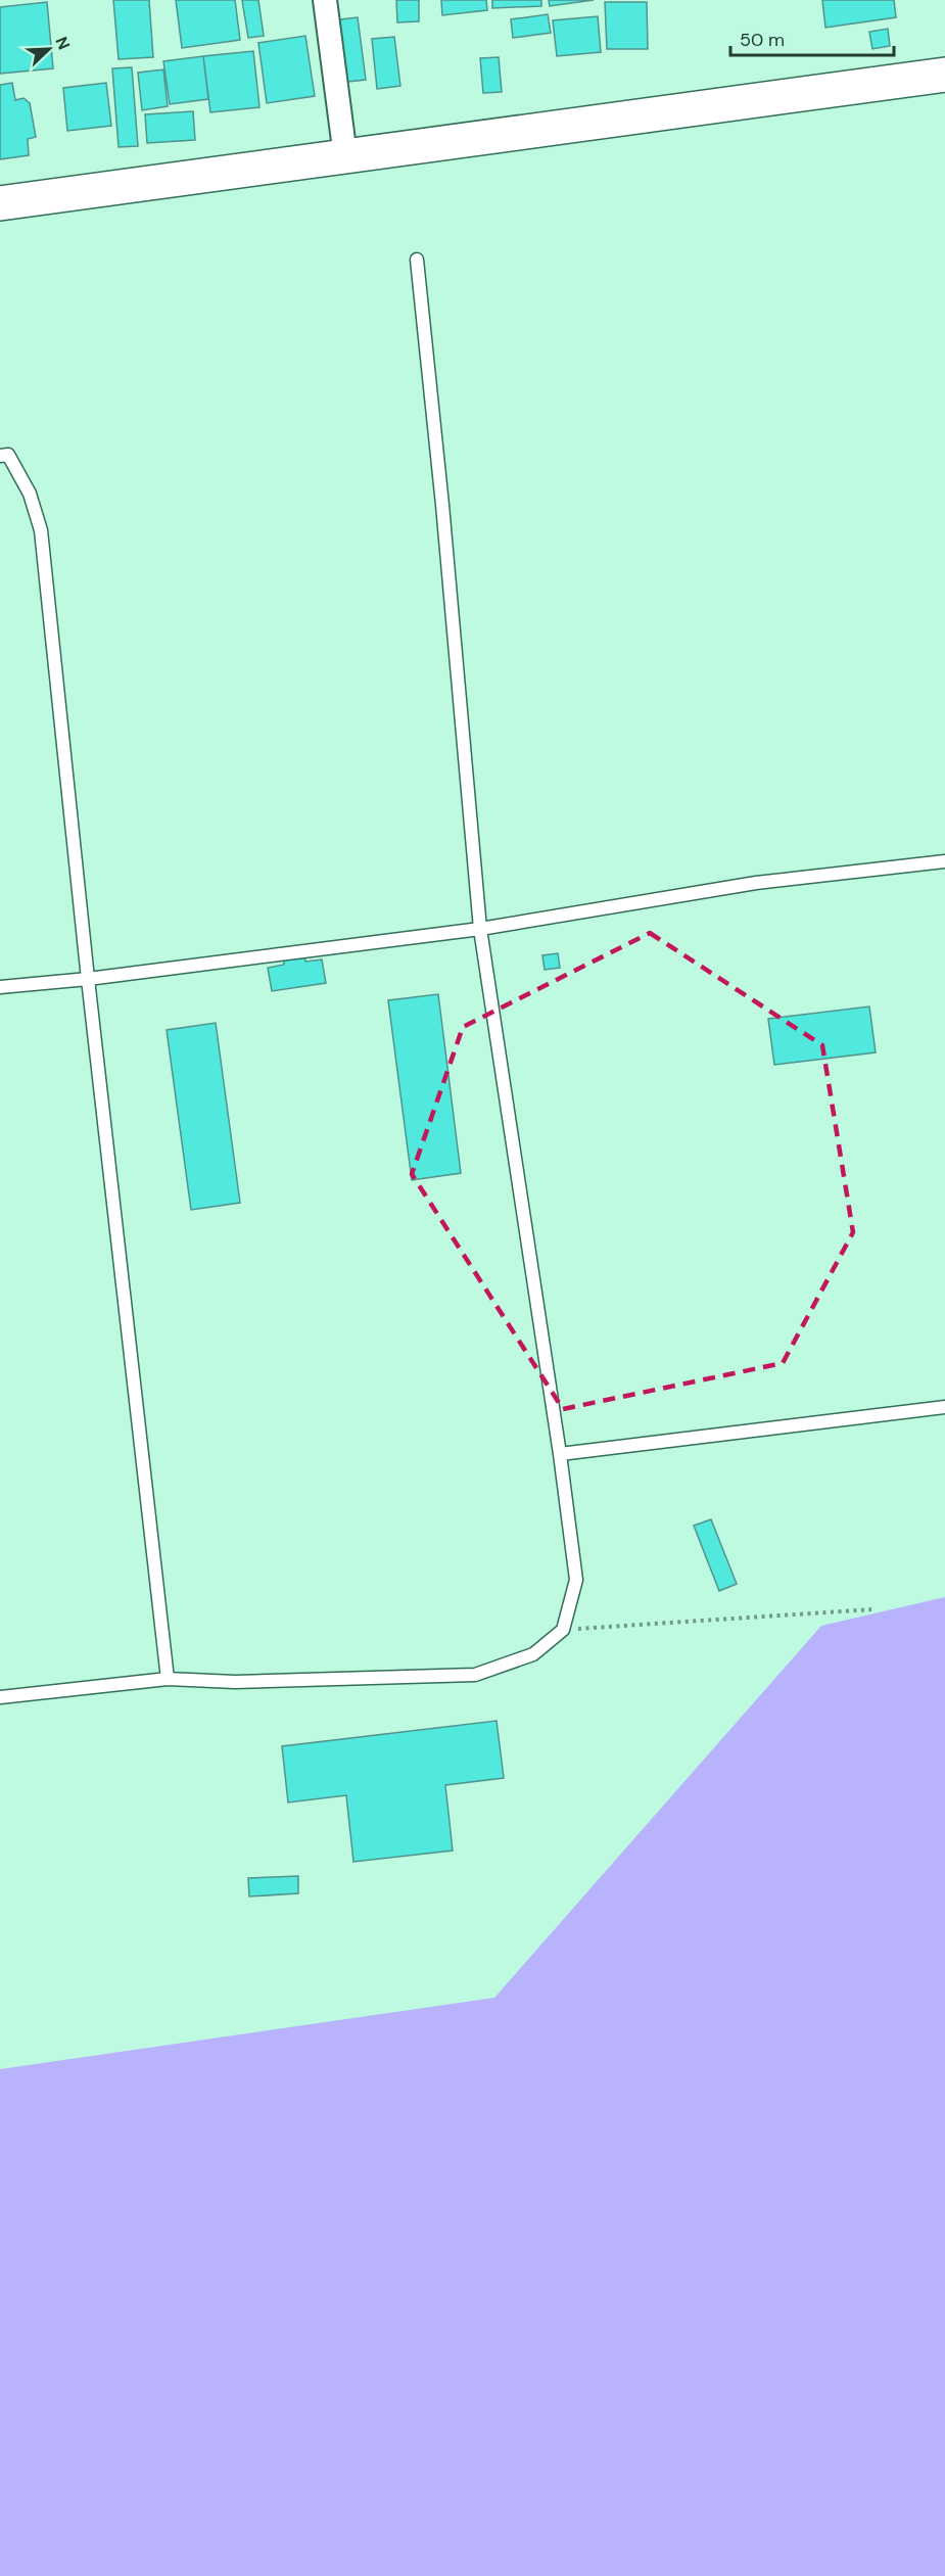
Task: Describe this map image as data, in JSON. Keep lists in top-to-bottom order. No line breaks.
{"scale_bar":"50 m","north":"top right"}
